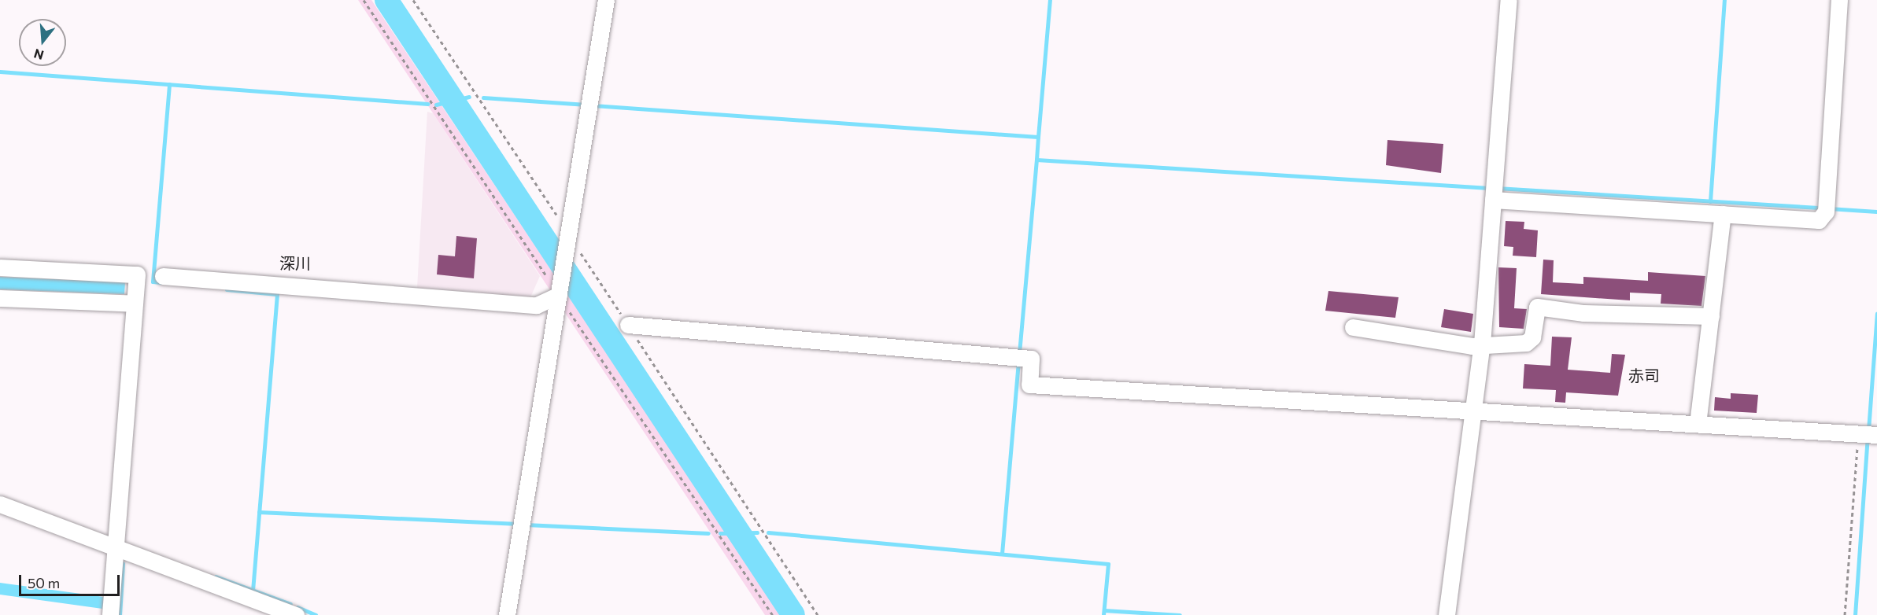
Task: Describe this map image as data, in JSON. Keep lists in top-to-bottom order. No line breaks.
{"districts":["深川","赤司"],"scale_bar":"50 m","north":"bottom"}
